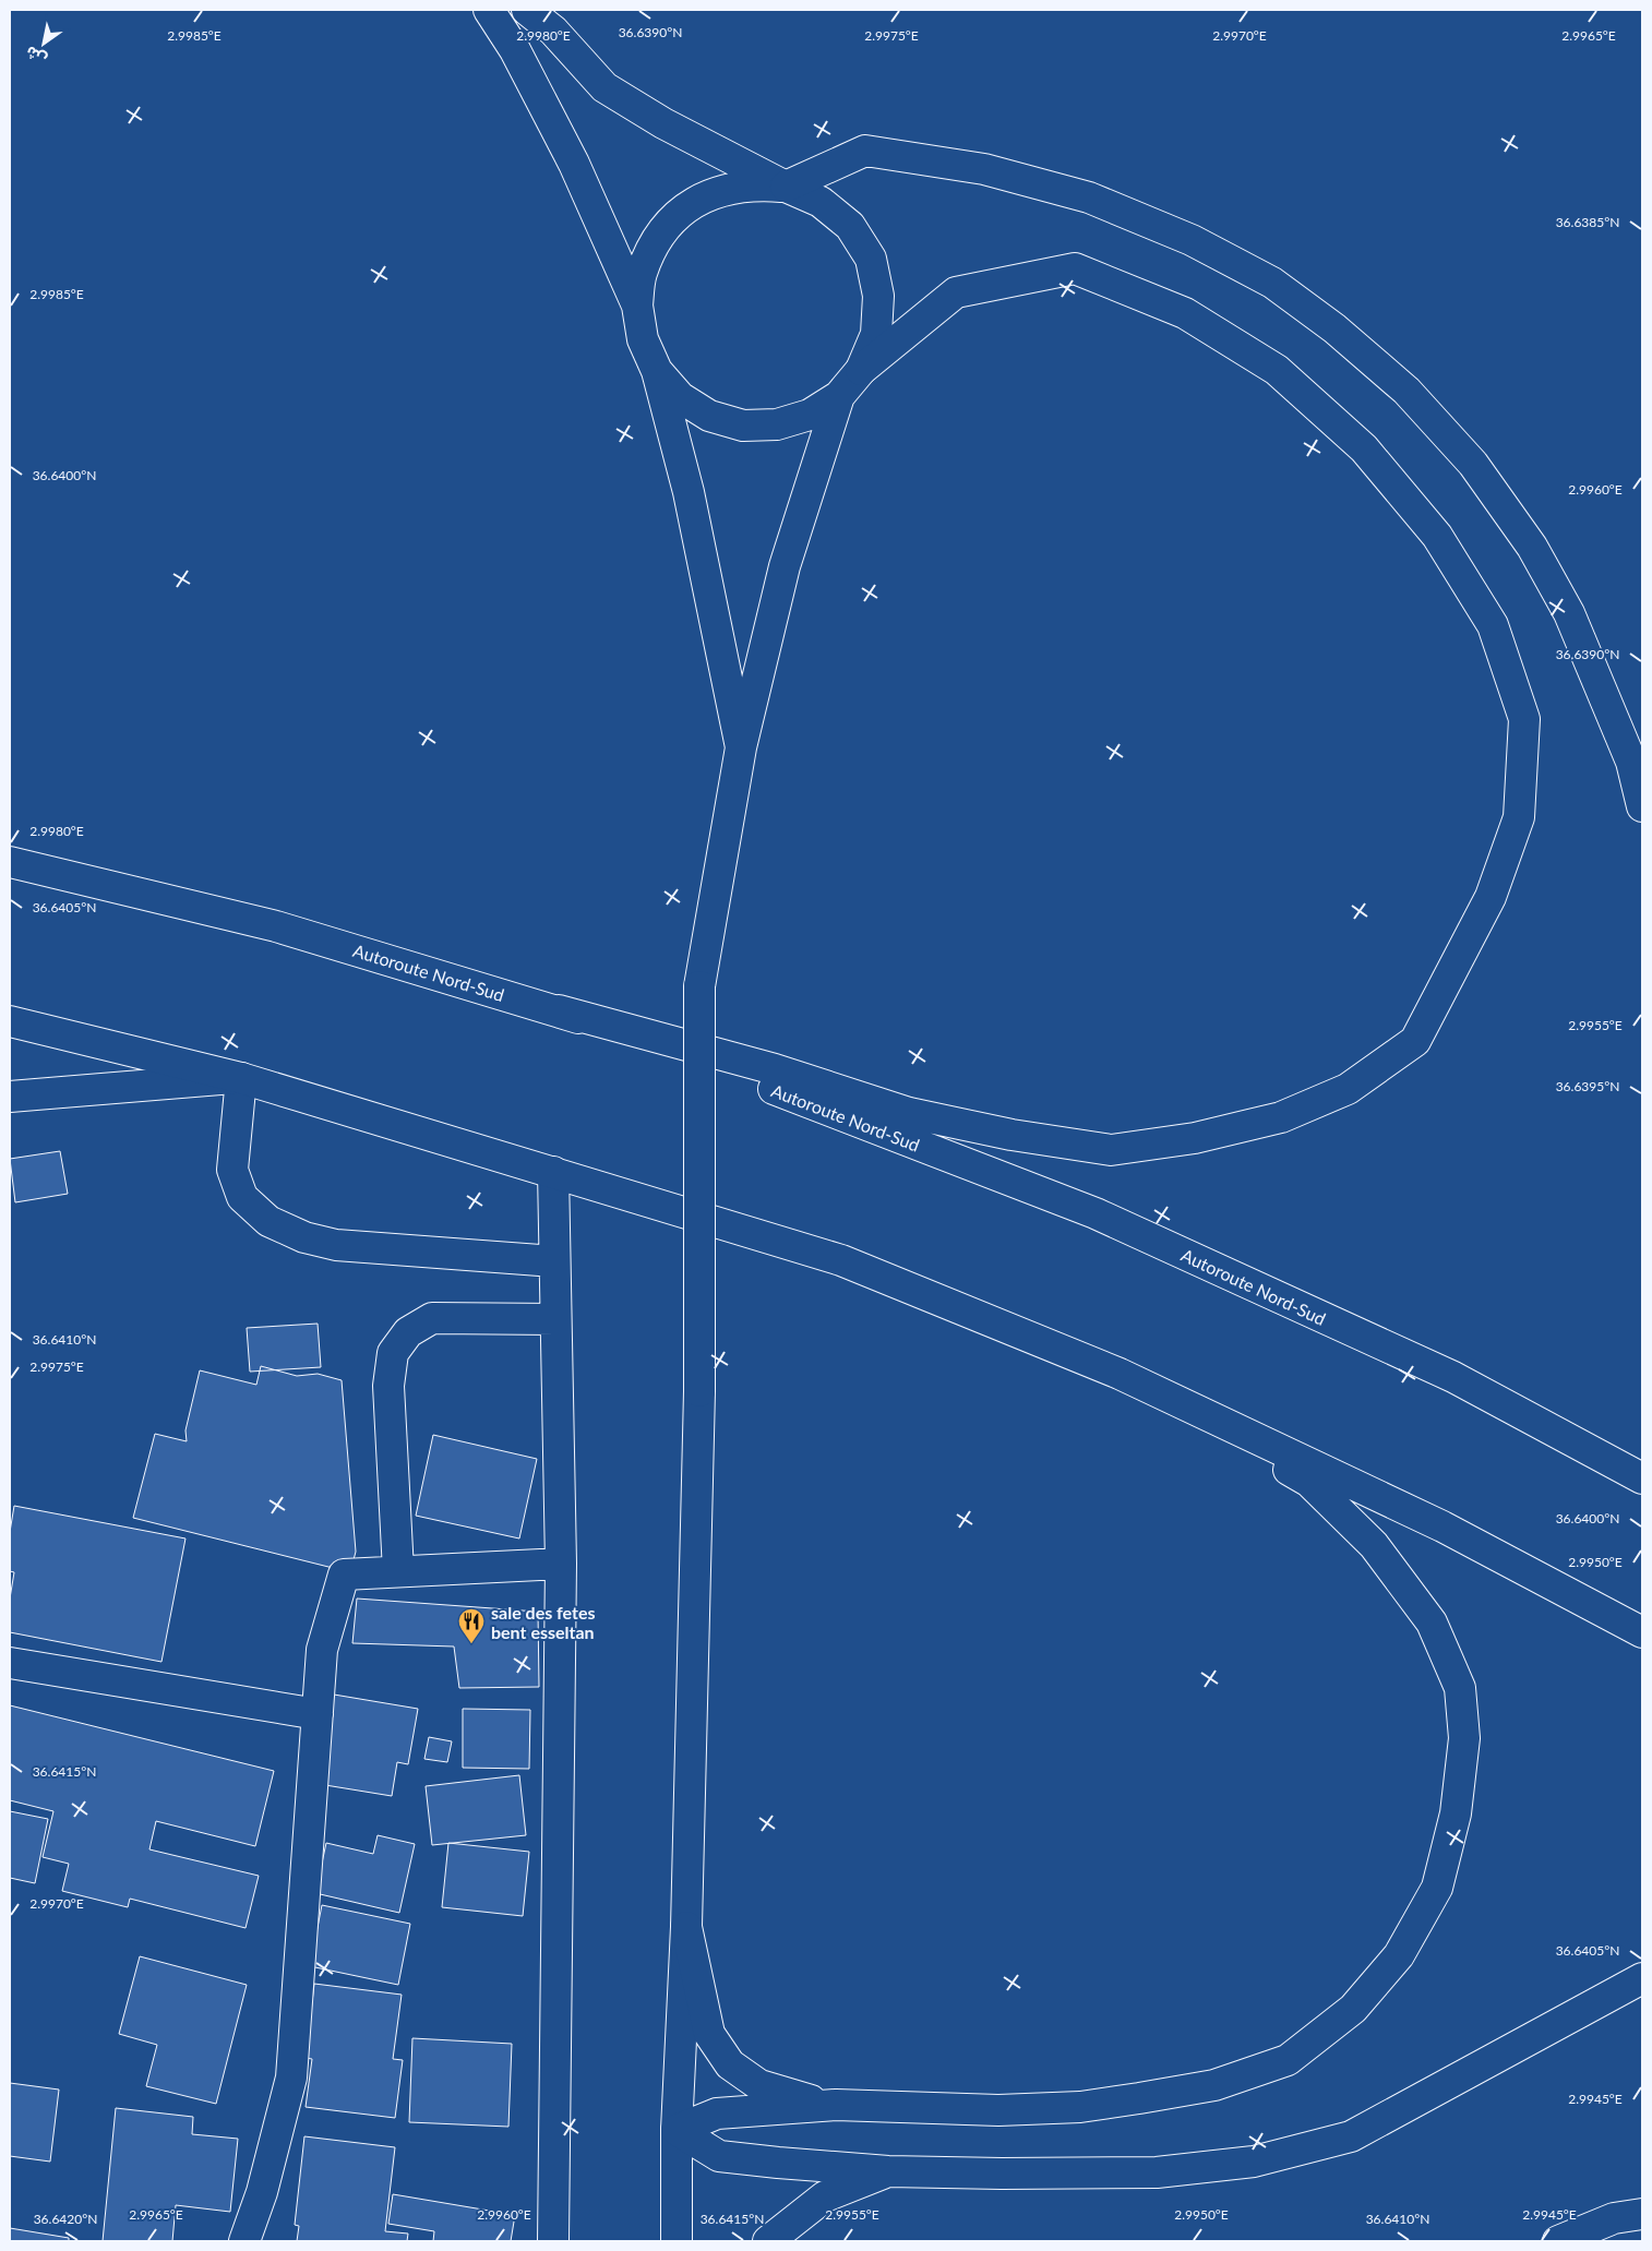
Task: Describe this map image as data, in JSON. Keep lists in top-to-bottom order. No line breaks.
{"streets":{"main road":["Autoroute Nord-Sud"]},"places":{"restaurant":["sale des fetes bent esseltan"]},"north":"bottom left","coordinates":["36.6390°N","2.9985°E","2.9980°E","2.9975°E","2.9970°E","2.9965°E","36.6385°N","36.6400°N","2.9960°E","36.6405°N","2.9955°E","36.6395°N","36.6410°N","2.9950°E","36.6415°N","2.9945°E","36.6420°N"]}
